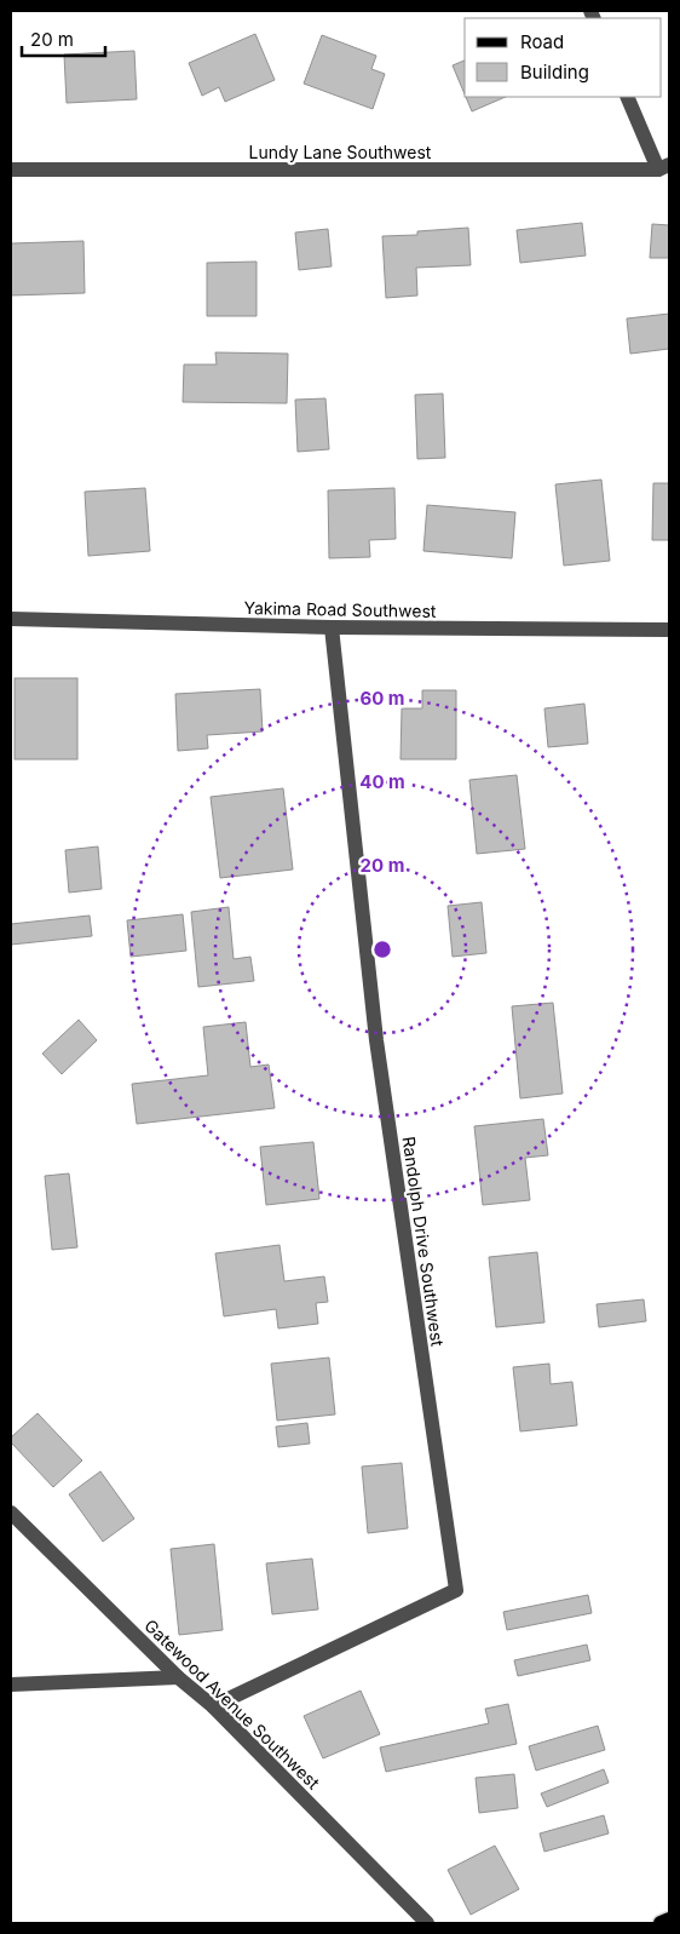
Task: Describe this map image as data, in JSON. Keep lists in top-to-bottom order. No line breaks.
{"streets":{"street":["Lundy Lane Southwest","Yakima Road Southwest","Randolph Drive Southwest","Gatewood Avenue Southwest"]},"crossings":[["Yakima Road Southwest","Randolph Drive Southwest"],["Randolph Drive Southwest","Gatewood Avenue Southwest"]],"legend":["Road","Building"],"scale_bar":"20 m","rings":["60 m","40 m","20 m"]}
